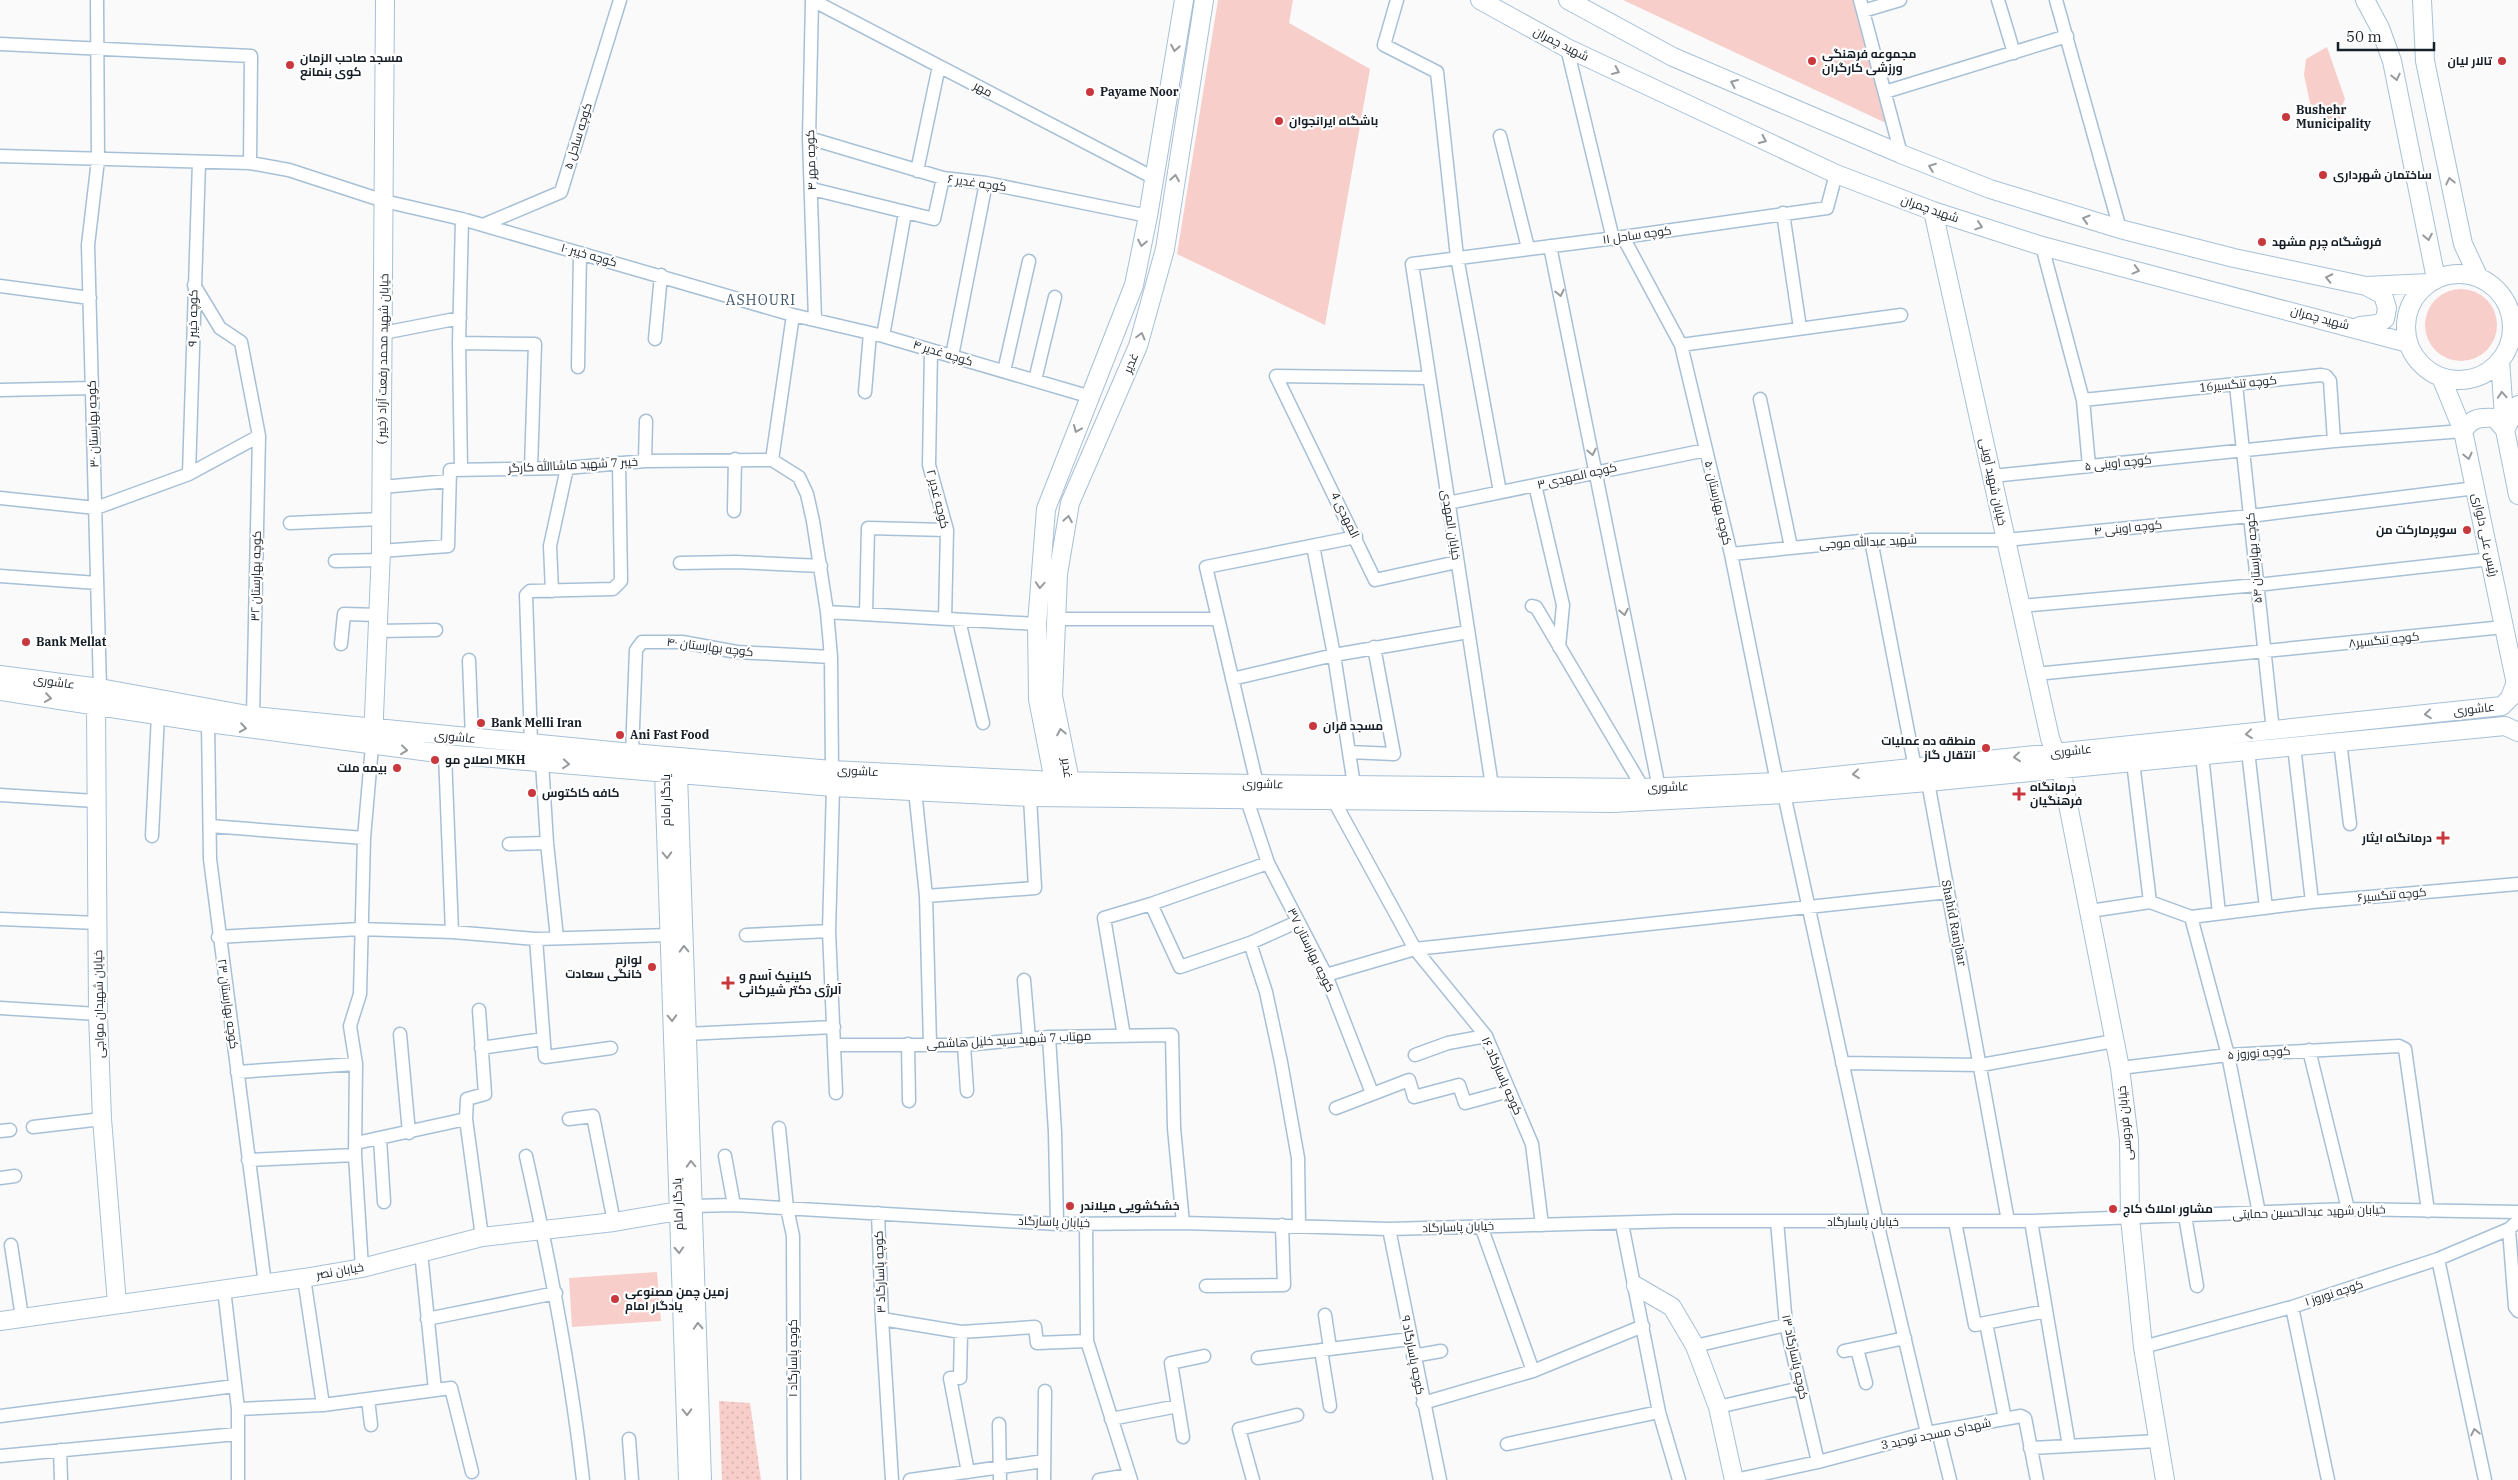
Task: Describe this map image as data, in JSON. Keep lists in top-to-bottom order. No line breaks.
{"streets":{"street":["شهید چمران","مهر","کوچه ساحل ۵","کوچه مهر ۴","کوچه غدیر ۶","کوچه ساحل ۱۱","کوچه خیبر ۱۰","کوچه خیبر ۹","کوچه غدیر ۴","( خیبر) خیابان شهید محمد رفعت آزاد","غدیر","کوچه تنگسیر16","کوچه بهارستان ۳۰","کوچه اوینی ۵","خیبر 7 شهید ماشاالله کارگر","کوچه المهدی ۳","خیابان شهید آوینی","کوچه غدیر ۲","کوچه بهارستان ۵۰","المهدی 4","خیابان المهدی","کوچه اوینی ۴","رئیس علی دلواری","شهید عبدالله موجی","کوچه بهارستان ۵۴","کوچه بهارستان ۳۲","کوچه تنگسیر۸","کوچه بهارستان ۴۰","عاشوری","یادگار امام","کوچه تنگسیر۶","Shahid Ranjbar","کوچه بهارستان ۳۷","خیابان شهیدان مواجی","کوچه بهارستان ۲۳","مهتاب 7 شهید سید خلیل هاشمی","کوچه نوروز ۵","کوچه پاسارگاد ۱۶","خیابان فردوسی","خیابان شهید عبدالحسین حمایتی","خیابان پاسارگاد","خیابان نصر","کوچه پاسارگاد ۳","کوچه نوروز ۱","کوچه پاسارگاد ۹","کوچه پاسارگاد ۱۳","کوچه پاسارگاد ۱","شهدای مسجد توحید 3"]},"crossings":[["شهید چمران","کوچه ساحل ۱۱"],["شهید چمران","خیابان شهید آوینی"],["شهید چمران","کوچه بهارستان ۵۰"],["شهید چمران","رئیس علی دلواری"],["مهر","کوچه مهر ۴"],["مهر","غدیر"],["کوچه ساحل ۵","کوچه خیبر ۱۰"],["کوچه مهر ۴","کوچه غدیر ۶"],["کوچه مهر ۴","کوچه غدیر ۴"],["کوچه غدیر ۶","غدیر"],["کوچه ساحل ۱۱","کوچه بهارستان ۵۰"],["کوچه ساحل ۱۱","خیابان المهدی"],["کوچه خیبر ۱۰","کوچه غدیر ۴"],["کوچه خیبر ۱۰","( خیبر) خیابان شهید محمد رفعت آزاد"],["کوچه خیبر ۹","کوچه بهارستان ۳۲"],["کوچه غدیر ۴","غدیر"],["کوچه غدیر ۴","کوچه غدیر ۲"],["( خیبر) خیابان شهید محمد رفعت آزاد","عاشوری"],["غدیر","عاشوری"],["کوچه تنگسیر16","کوچه اوینی ۵"],["کوچه تنگسیر16","کوچه بهارستان ۵۴"],["کوچه بهارستان ۳۰","عاشوری"],["کوچه بهارستان ۳۰","خیابان شهیدان مواجی"],["کوچه اوینی ۵","خیابان شهید آوینی"],["کوچه اوینی ۵","رئیس علی دلواری"],["کوچه اوینی ۵","کوچه بهارستان ۵۴"],["کوچه المهدی ۳","کوچه بهارستان ۵۰"],["کوچه المهدی ۳","خیابان المهدی"],["خیابان شهید آوینی","کوچه اوینی ۴"],["خیابان شهید آوینی","شهید عبدالله موجی"],["خیابان شهید آوینی","کوچه تنگسیر۸"],["خیابان شهید آوینی","عاشوری"],["خیابان شهید آوینی","خیابان فردوسی"],["کوچه بهارستان ۵۰","شهید عبدالله موجی"],["کوچه بهارستان ۵۰","عاشوری"],["کوچه بهارستان ۵۰","خیابان پاسارگاد"],["کوچه بهارستان ۵۰","شهدای مسجد توحید 3"],["المهدی 4","خیابان المهدی"],["خیابان المهدی","عاشوری"],["کوچه اوینی ۴","رئیس علی دلواری"],["کوچه اوینی ۴","شهید عبدالله موجی"],["کوچه اوینی ۴","کوچه بهارستان ۵۴"],["رئیس علی دلواری","کوچه تنگسیر۸"],["رئیس علی دلواری","عاشوری"],["کوچه بهارستان ۵۴","کوچه تنگسیر۸"],["کوچه بهارستان ۵۴","عاشوری"],["کوچه بهارستان ۳۲","عاشوری"],["کوچه بهارستان ۴۰","عاشوری"],["عاشوری","یادگار امام"],["عاشوری","Shahid Ranjbar"],["عاشوری","کوچه بهارستان ۳۷"],["عاشوری","خیابان شهیدان مواجی"],["عاشوری","کوچه بهارستان ۲۳"],["عاشوری","کوچه پاسارگاد ۱۶"],["عاشوری","خیابان فردوسی"],["یادگار امام","خیابان پاسارگاد"],["یادگار امام","خیابان نصر"],["Shahid Ranjbar","خیابان پاسارگاد"],["خیابان شهیدان مواجی","خیابان نصر"],["کوچه بهارستان ۲۳","خیابان نصر"],["مهتاب 7 شهید سید خلیل هاشمی","خیابان پاسارگاد"],["کوچه نوروز ۵","خیابان فردوسی"],["کوچه نوروز ۵","خیابان شهید عبدالحسین حمایتی"],["کوچه پاسارگاد ۱۶","خیابان پاسارگاد"],["خیابان فردوسی","خیابان شهید عبدالحسین حمایتی"],["خیابان فردوسی","خیابان پاسارگاد"],["خیابان فردوسی","کوچه نوروز ۱"],["خیابان شهید عبدالحسین حمایتی","خیابان پاسارگاد"],["خیابان پاسارگاد","خیابان نصر"],["خیابان پاسارگاد","کوچه پاسارگاد ۳"],["خیابان پاسارگاد","کوچه پاسارگاد ۹"],["خیابان پاسارگاد","کوچه پاسارگاد ۱۳"],["خیابان پاسارگاد","کوچه پاسارگاد ۱"],["کوچه پاسارگاد ۱۳","شهدای مسجد توحید 3"]],"districts":["ASHOURI"],"places":{"other":["مجموعه فرهنگی ورزشی کارگران","تالار لیان","مسجد صاحب الزمان کوی بنمانع","Payame Noor","Bushehr Municipality","باشگاه ایرانجوان","ساختمان شهرداری","فروشگاه چرم مشهد","سوپرمارکت من","Bank Mellat","Bank Melli Iran","مسجد قران","Ani Fast Food","منطقه ده عملیات انتقال گاز","اصلاح مو MKH","بیمه ملت","کافه کاکتوس","لوازم خانگی سعادت","خشکشویی میلاندر","مشاور املاک کاج","زمین چمن مصنوعی یادگار امام"],"health":["درمانگاه فرهنگیان","درمانگاه ایثار","کلینیک آسم و آلرژی دکتر شیرکانی"]},"scale_bar":"50 m"}
